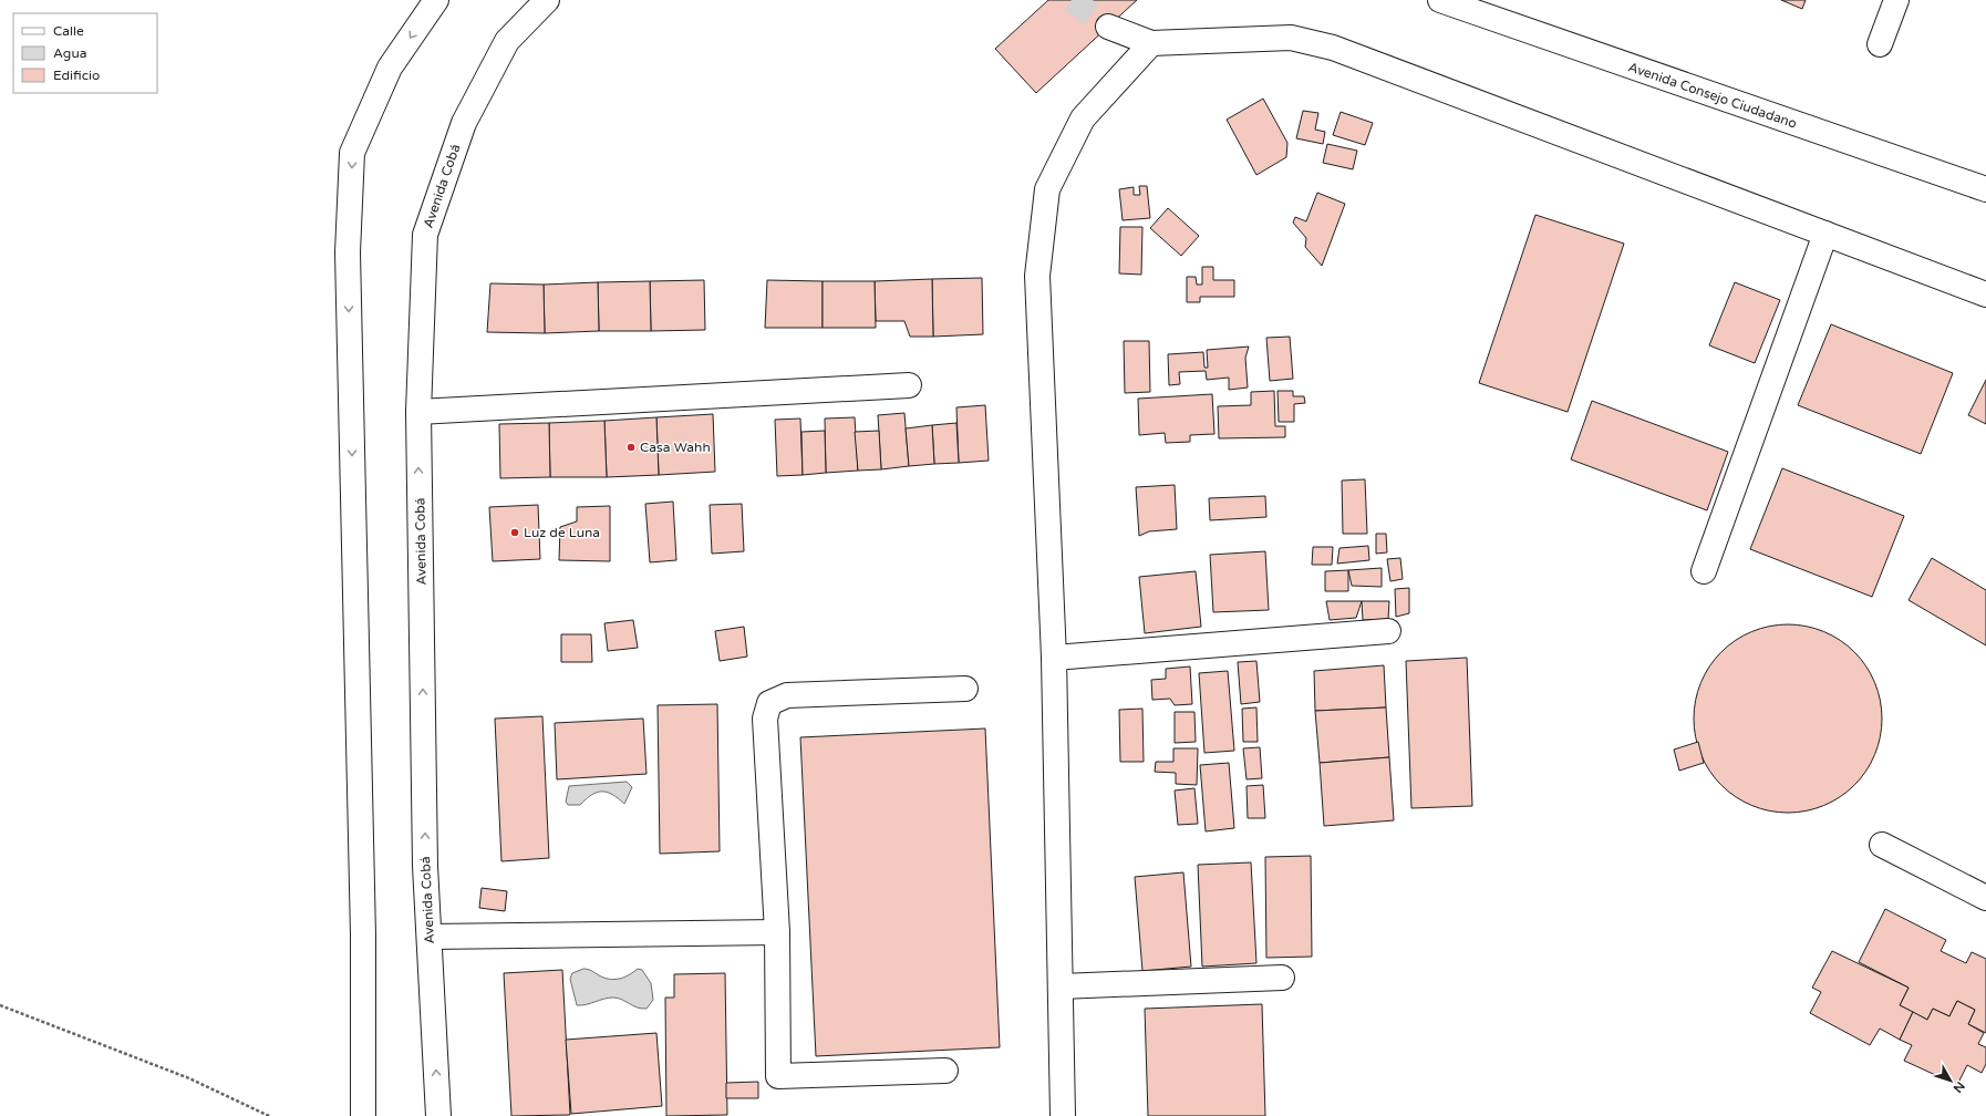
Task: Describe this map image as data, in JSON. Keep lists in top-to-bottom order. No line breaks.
{"streets":{"street":["Avenida Consejo Ciudadano","Avenida Cobá"]},"places":["Casa Wahh","Luz de Luna"],"legend":["Calle","Agua","Edificio"],"north":"bottom right"}
